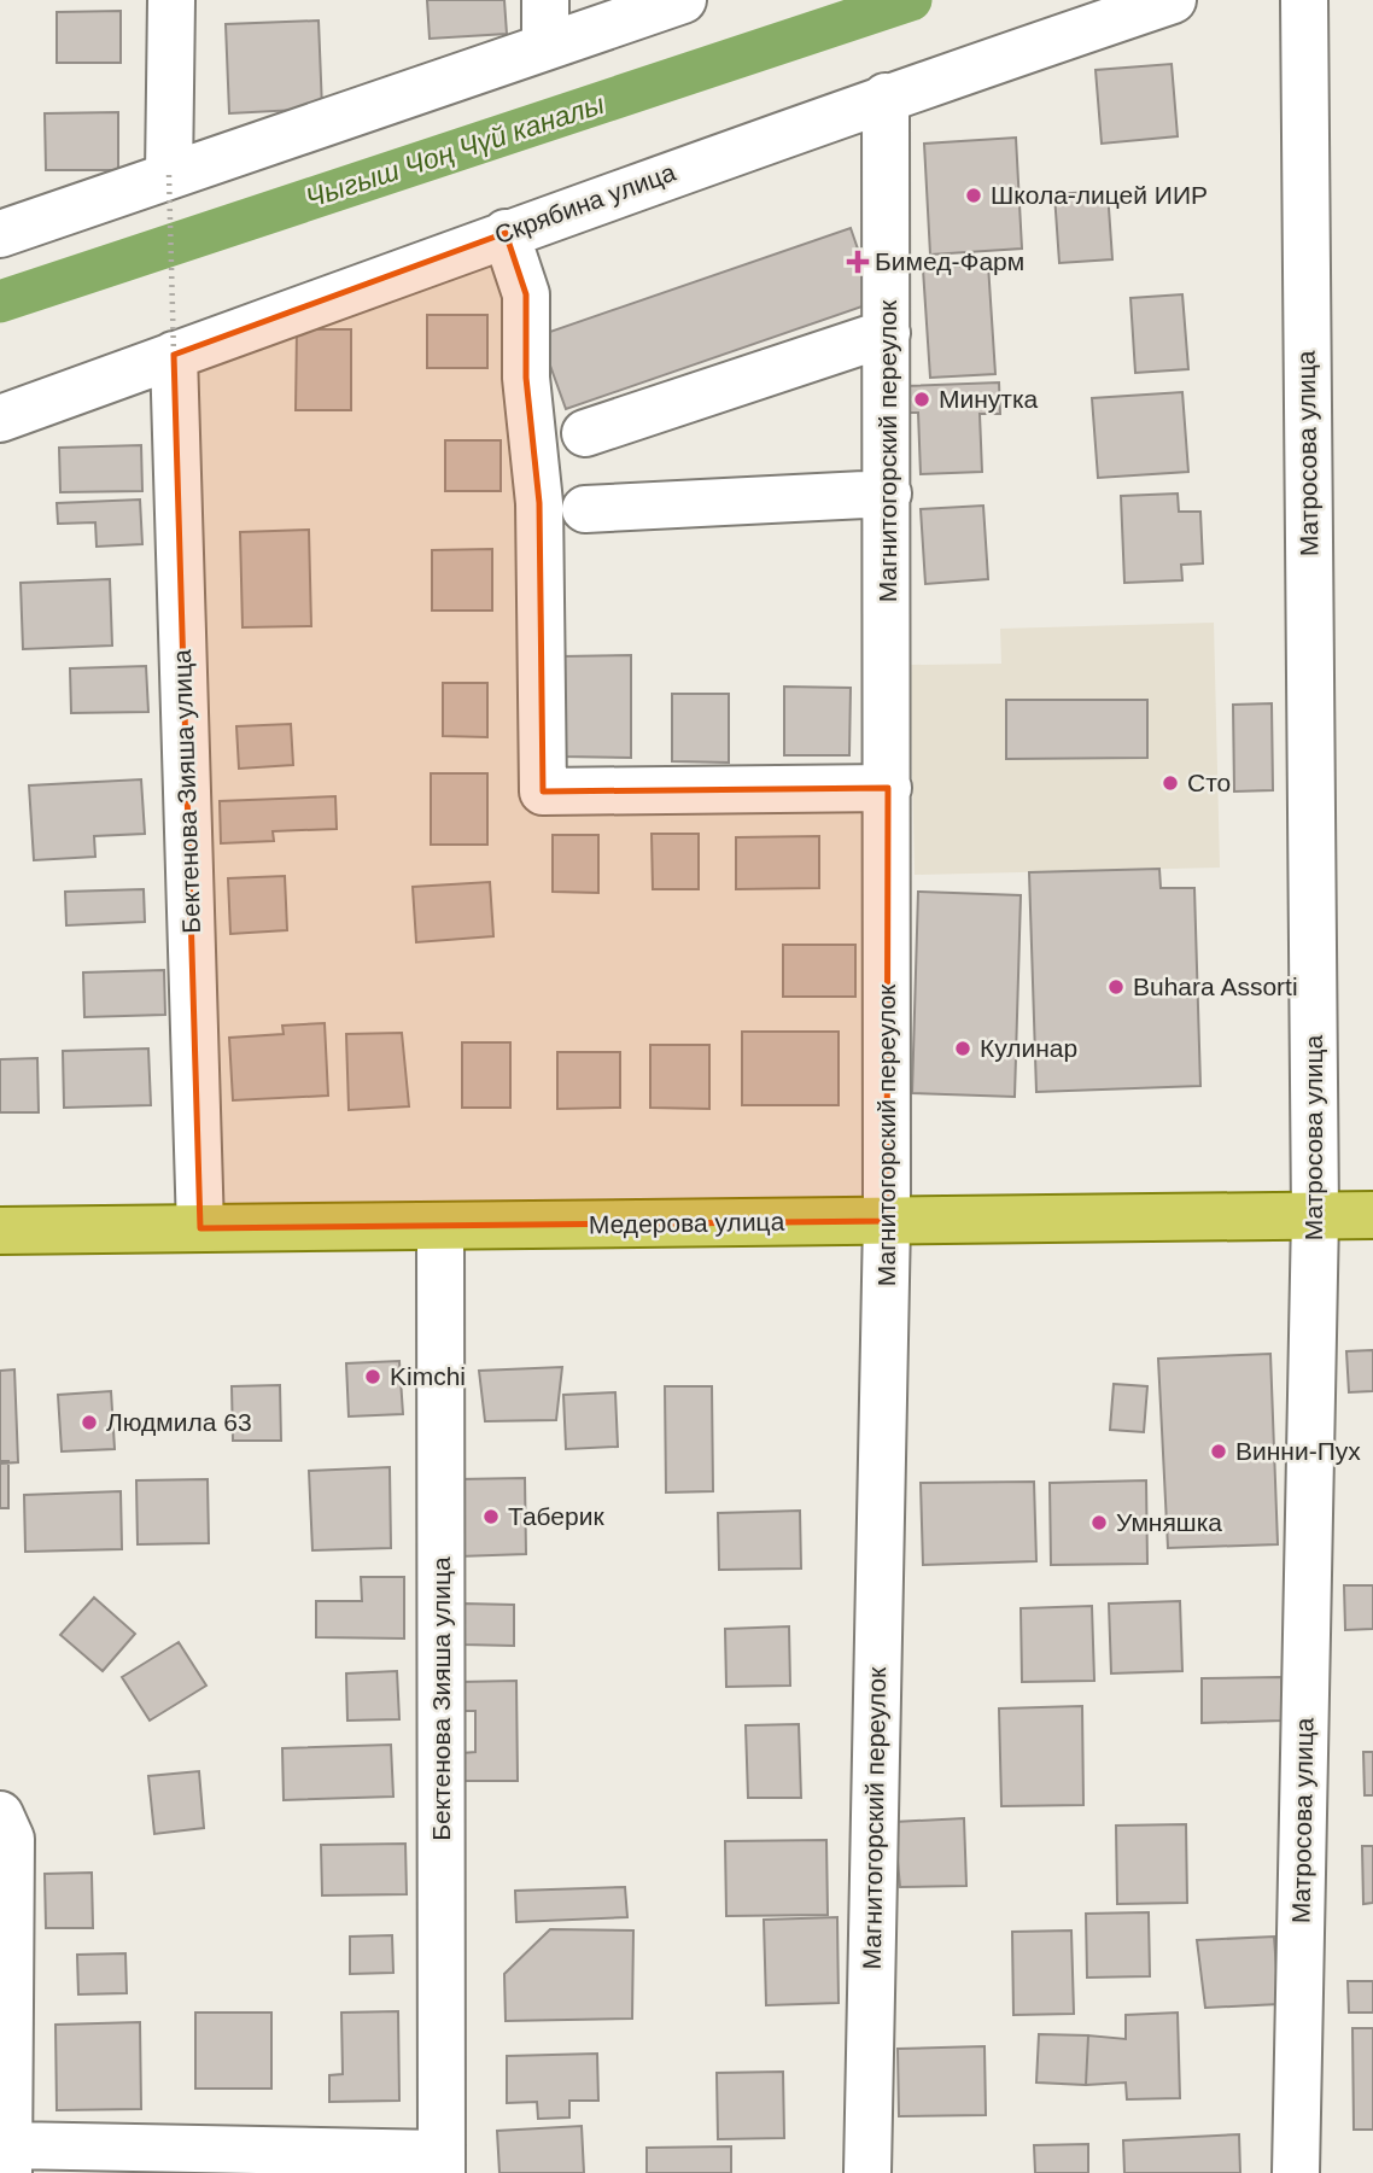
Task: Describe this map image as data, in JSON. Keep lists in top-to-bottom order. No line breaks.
{"streets":{"main road":["Медерова улица"],"street":["Скрябина улица","Магнитогорский переулок","Матросова улица","Бектенова Зияша улица"]},"crossings":[["Скрябина улица","Магнитогорский переулок"],["Скрябина улица","Бектенова Зияша улица"],["Магнитогорский переулок","Медерова улица"],["Матросова улица","Медерова улица"],["Бектенова Зияша улица","Медерова улица"]],"water":["Чыгыш Чоң Чүй каналы"],"places":{"other":["Школа-лицей ИИР","Минутка","Сто","Buhara Assorti","Кулинар","Kimchi","Людмила 63","Винни-Пух","Таберик","Умняшка"],"health":["Бимед-Фарм"]}}
